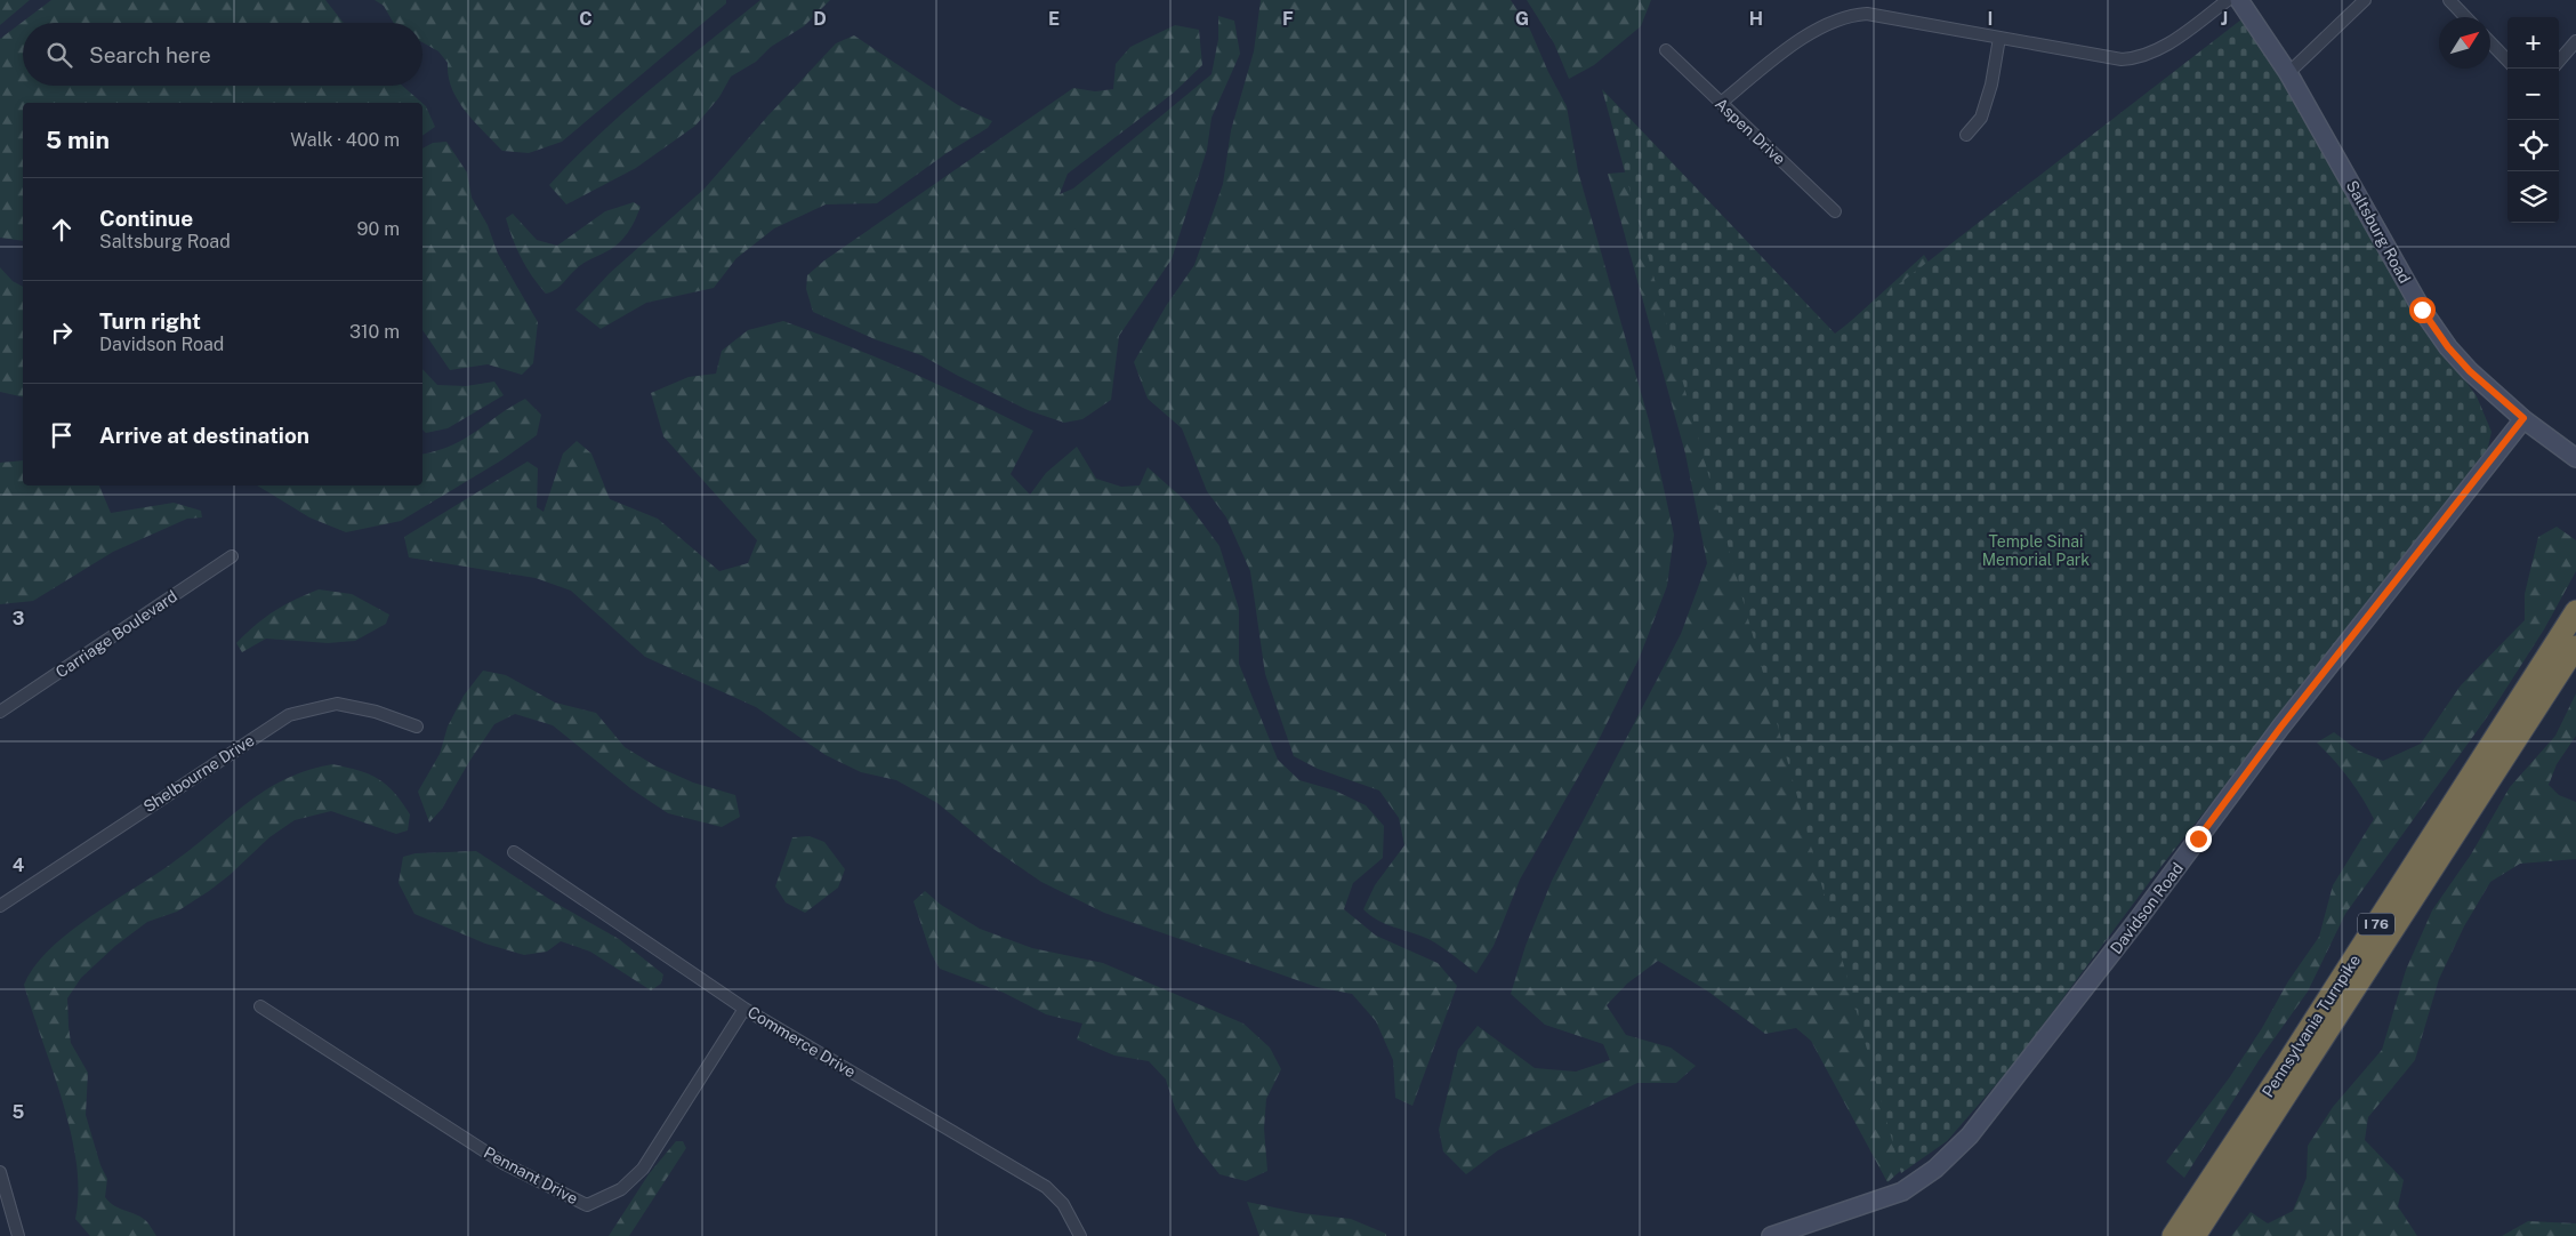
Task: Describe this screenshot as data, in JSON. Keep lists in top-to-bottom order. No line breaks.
{"streets":{"highway":["I 76","Pennsylvania Turnpike"],"street":["Aspen Drive","Saltsburg Road","Carriage Boulevard","Shelbourne Drive","Davidson Road","Commerce Drive","Pennant Drive"]},"crossings":[["Saltsburg Road","Davidson Road"],["Commerce Drive","Pennant Drive"]],"parks":["Temple Sinai Memorial Park"],"north":"top right","page":{"map_buttons":["+","−"],"search":"Search here","heading":["5 min","Walk · 400 m"],"list":[["Continue","Saltsburg Road","90 m"],["Turn right","Davidson Road","310 m"],"Arrive at destination"]},"grid":{"columns":["C","D","E","F","G","H","I","J"],"rows":["3","4","5"]}}
